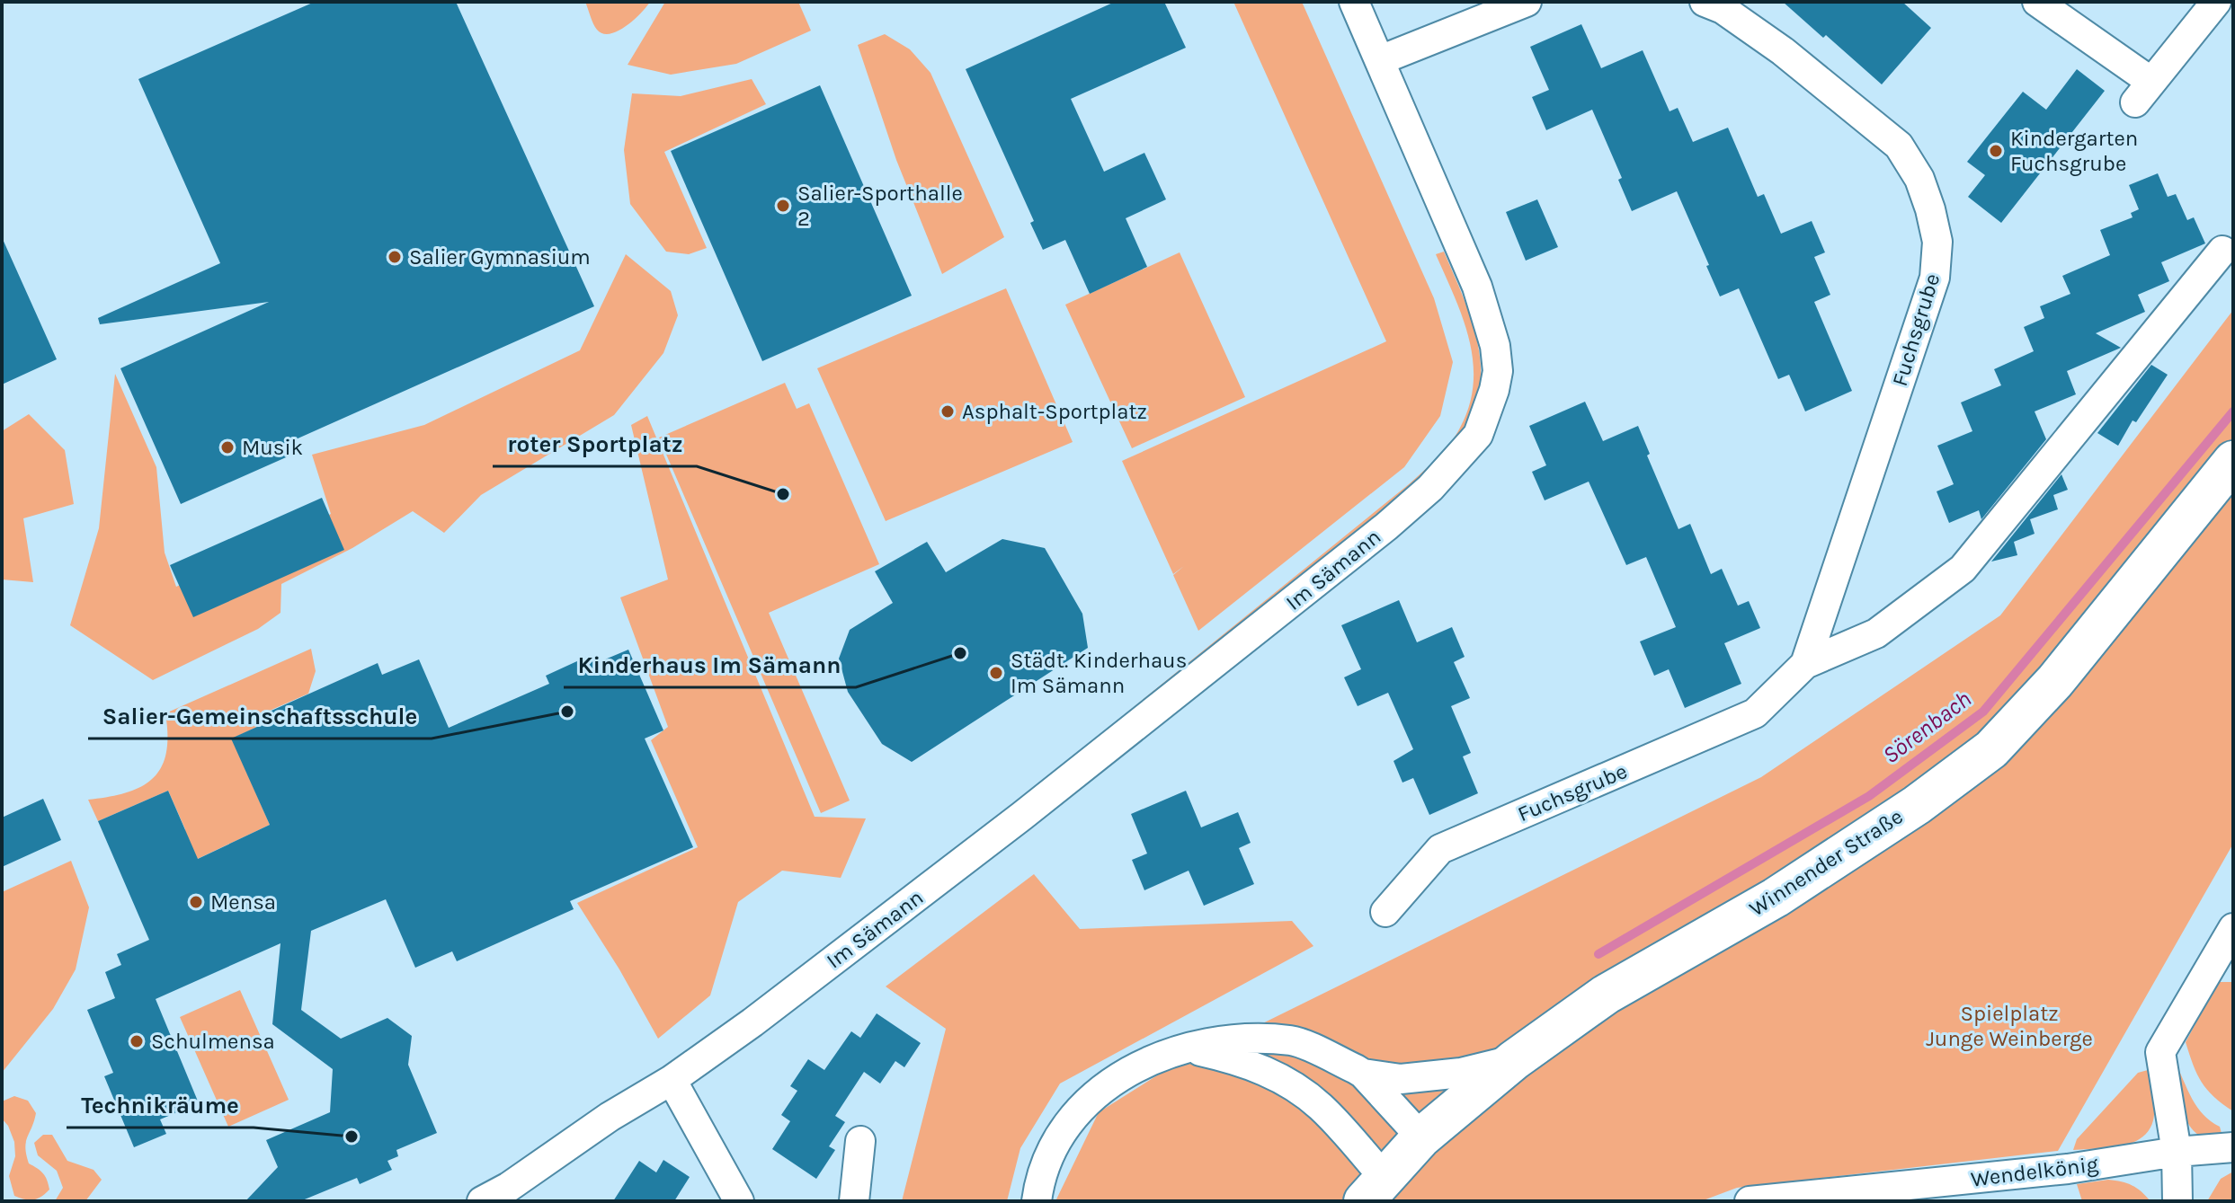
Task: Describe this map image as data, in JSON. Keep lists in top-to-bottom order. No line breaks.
{"streets":{"street":["Fuchsgrube","Im Sämann","Winnender Straße","Wendelkönig"]},"water":["Sörenbach"],"parks":["Spielplatz Junge Weinberge"],"places":["Kindergarten Fuchsgrube","Salier-Sporthalle 2","Salier Gymnasium","Asphalt-Sportplatz","Musik","roter Sportplatz","Kinderhaus Im Sämann","Städt. Kinderhaus Im Sämann","Salier-Gemeinschaftsschule","Mensa","Schulmensa","Technikräume"]}
